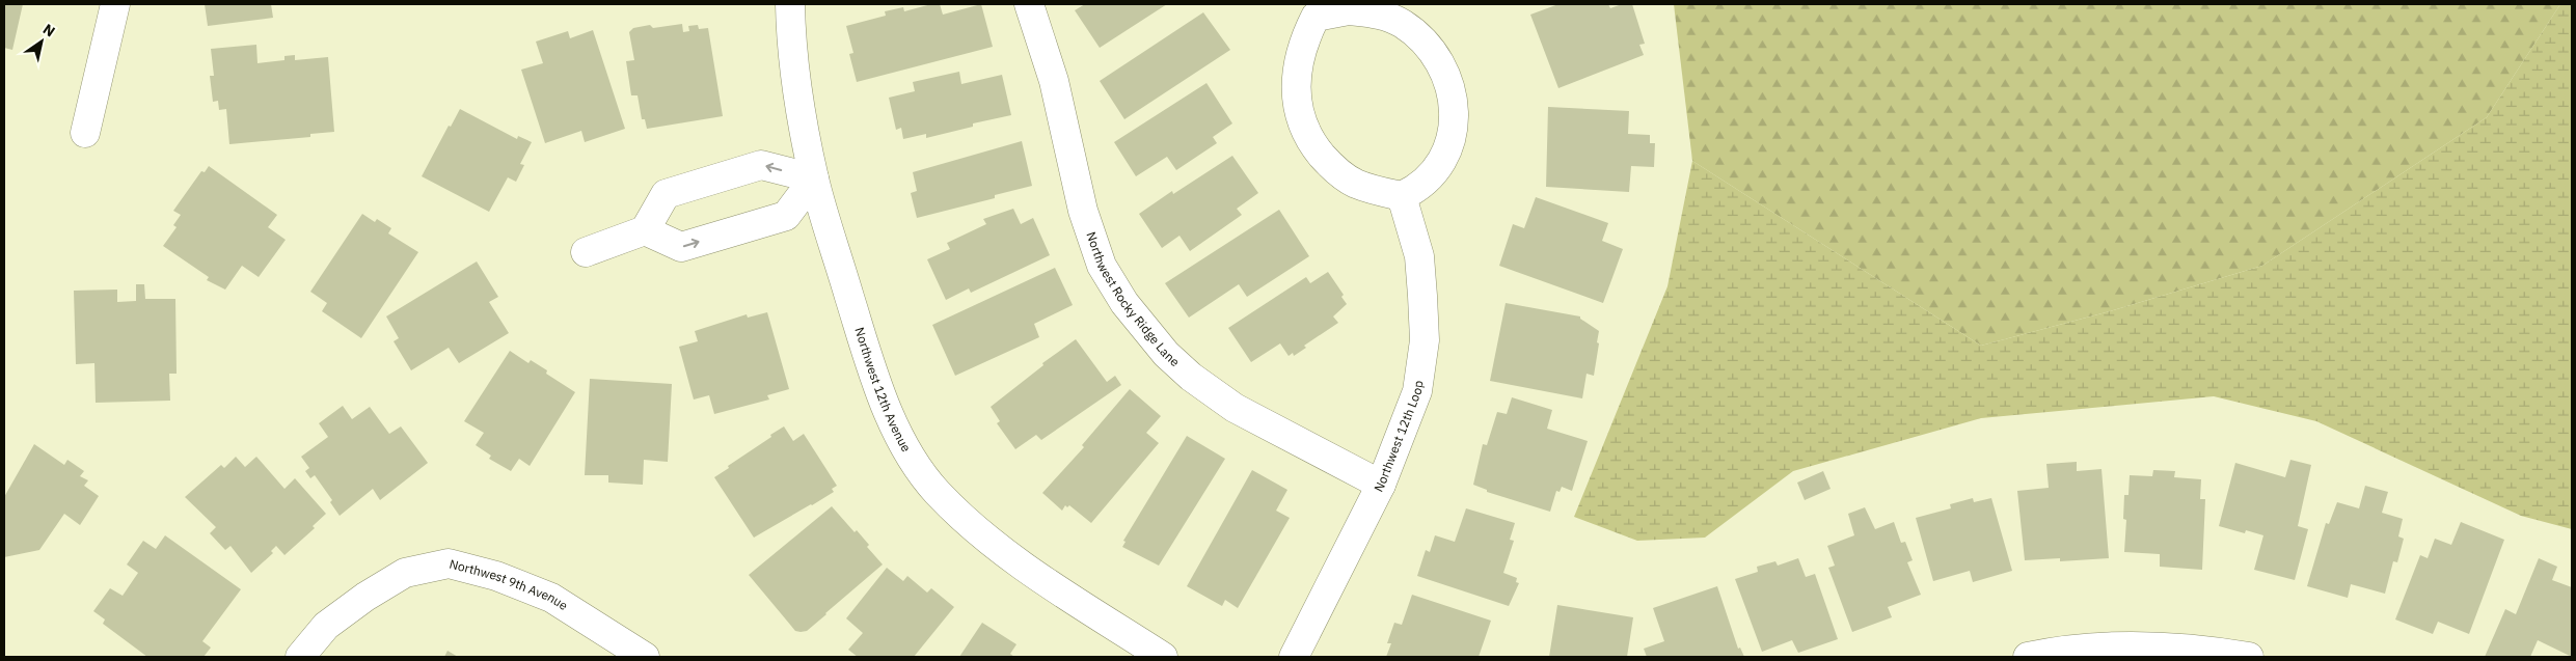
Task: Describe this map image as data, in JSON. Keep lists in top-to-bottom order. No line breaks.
{"streets":{"street":["Northwest Rocky Ridge Lane","Northwest 12th Avenue","Northwest 12th Loop","Northwest 9th Avenue"]},"crossings":[["Northwest Rocky Ridge Lane","Northwest 12th Loop"]],"north":"top right"}
